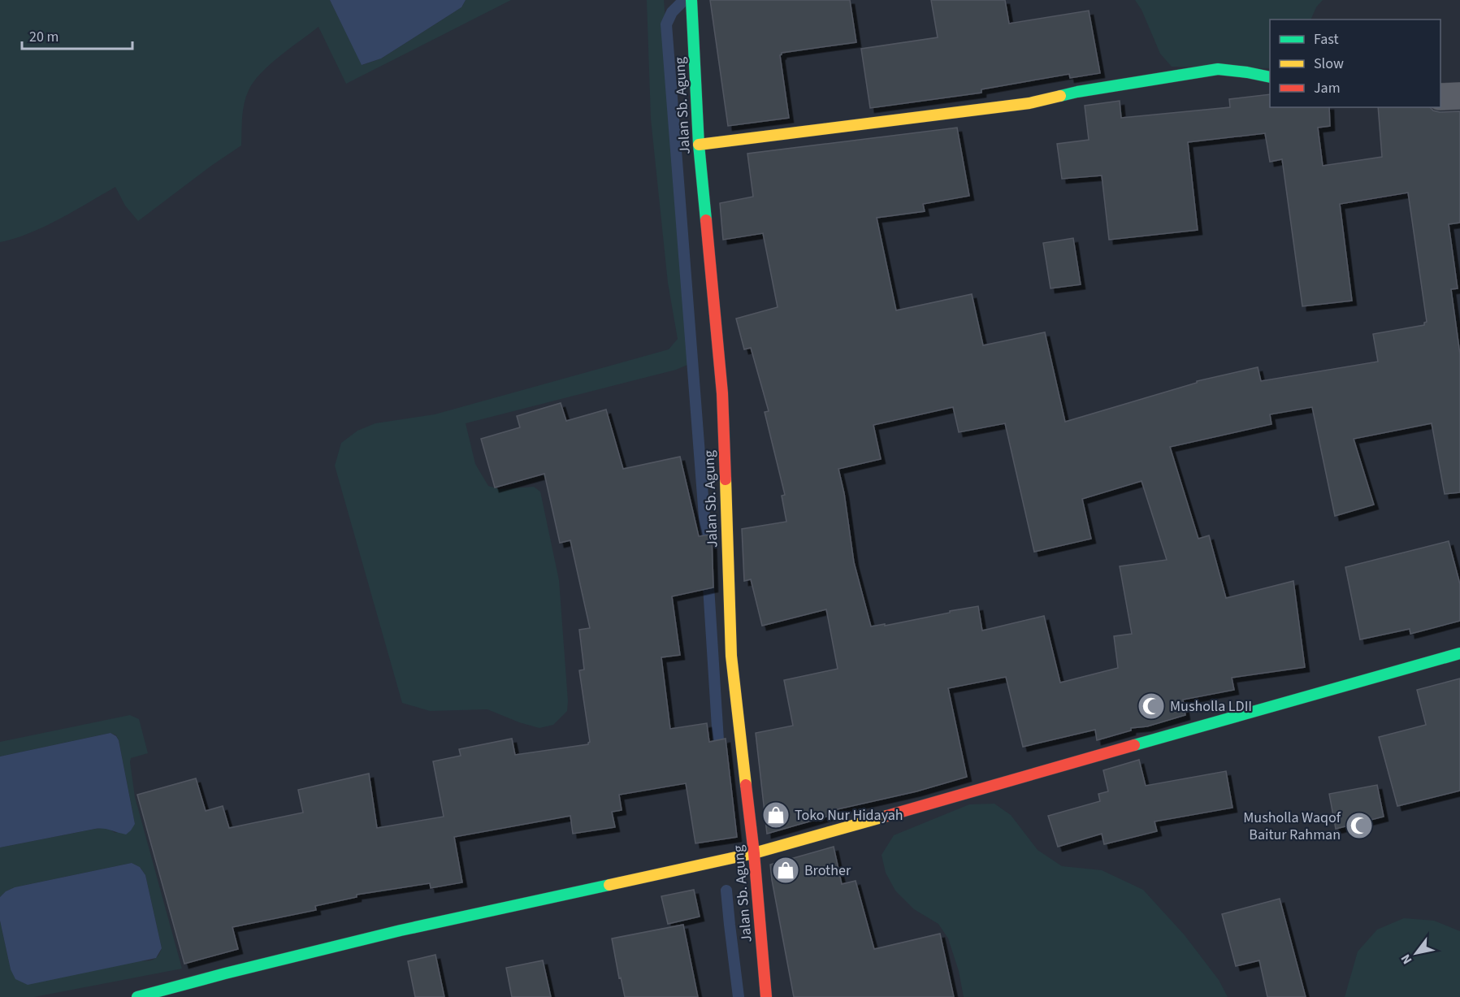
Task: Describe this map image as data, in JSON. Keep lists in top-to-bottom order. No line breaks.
{"streets":{"street":["Jalan Sb. Agung"]},"places":{"mosque":["Musholla LDII","Musholla Waqof Baitur Rahman"],"shop":["Toko Nur Hidayah","Brother"]},"legend":["Fast","Slow","Jam"],"scale_bar":"20 m","north":"bottom left"}
